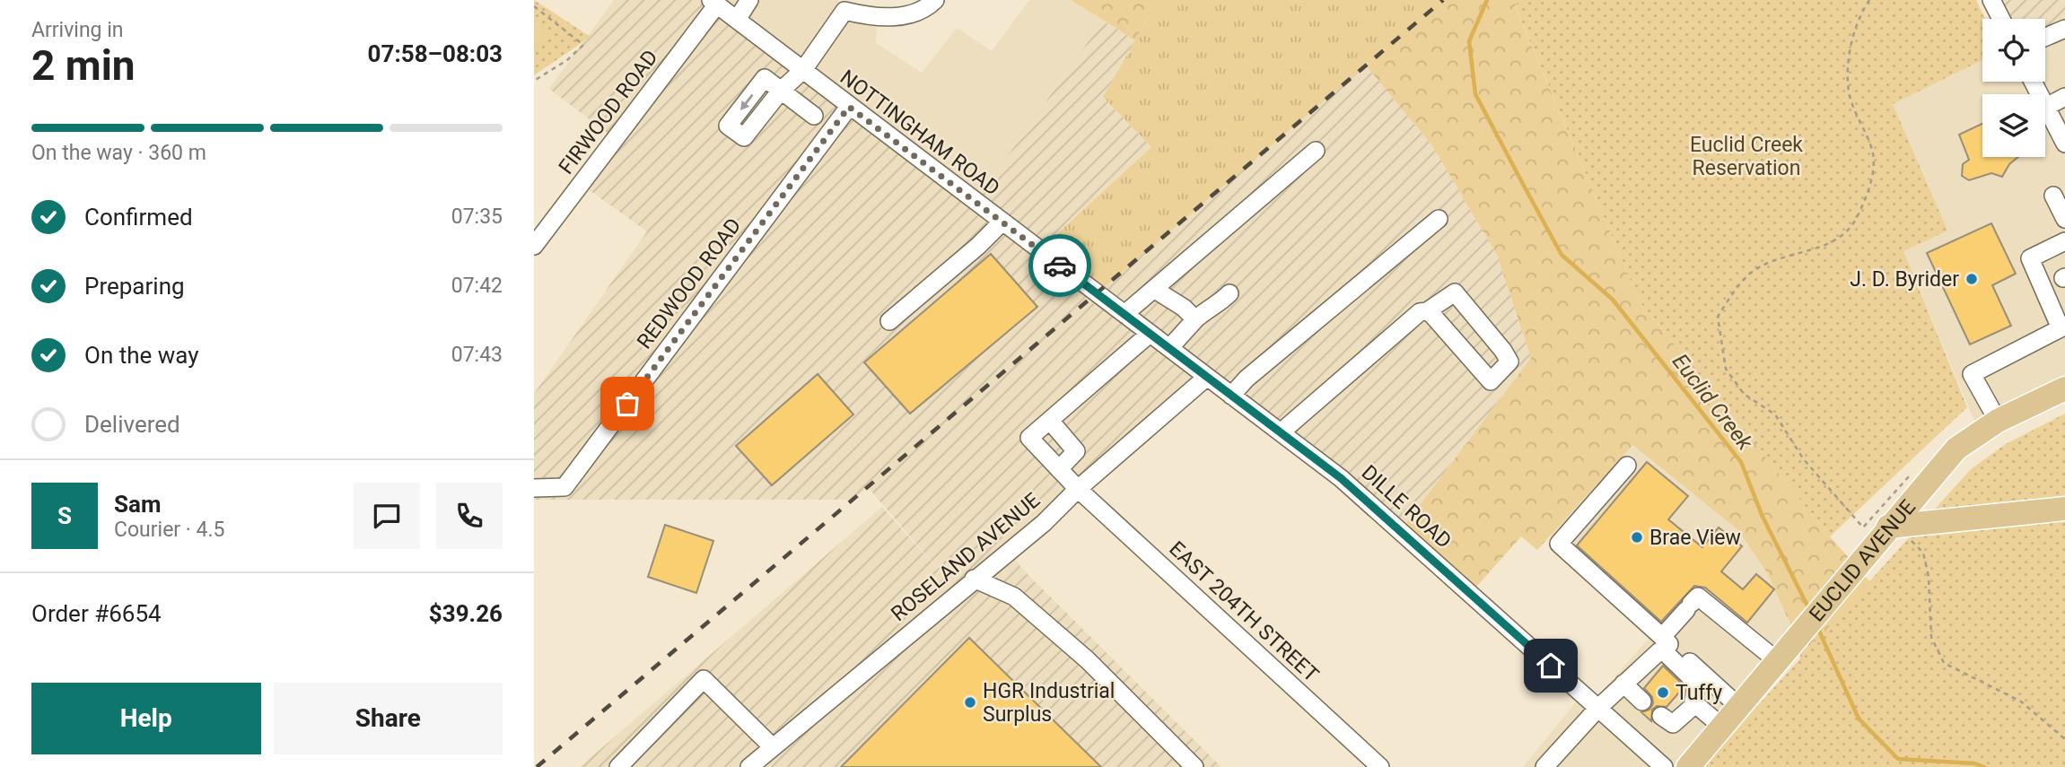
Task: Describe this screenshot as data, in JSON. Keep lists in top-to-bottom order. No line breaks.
{"streets":{"main road":["EUCLID AVENUE"],"street":["FIRWOOD ROAD","NOTTINGHAM ROAD","REDWOOD ROAD","DILLE ROAD","ROSELAND AVENUE","EAST 204TH STREET"]},"crossings":[["FIRWOOD ROAD","NOTTINGHAM ROAD"],["NOTTINGHAM ROAD","REDWOOD ROAD"],["NOTTINGHAM ROAD","DILLE ROAD"],["DILLE ROAD","ROSELAND AVENUE"],["ROSELAND AVENUE","EAST 204TH STREET"]],"water":["Euclid Creek"],"parks":["Euclid Creek Reservation"],"places":["J. D. Byrider","Brae View","Tuffy","HGR Industrial Surplus"],"page":{"heading":["2 min","Arriving in","07:58–08:03"],"panel":["Sam","Courier · 4.5","Order #6654","$39.26"],"bar":"On the way · 360 m","list":[["Confirmed","07:35"],["Preparing","07:42"],["On the way","07:43"],"Delivered"],"round":"S","buttons":["Help","Share"]}}
